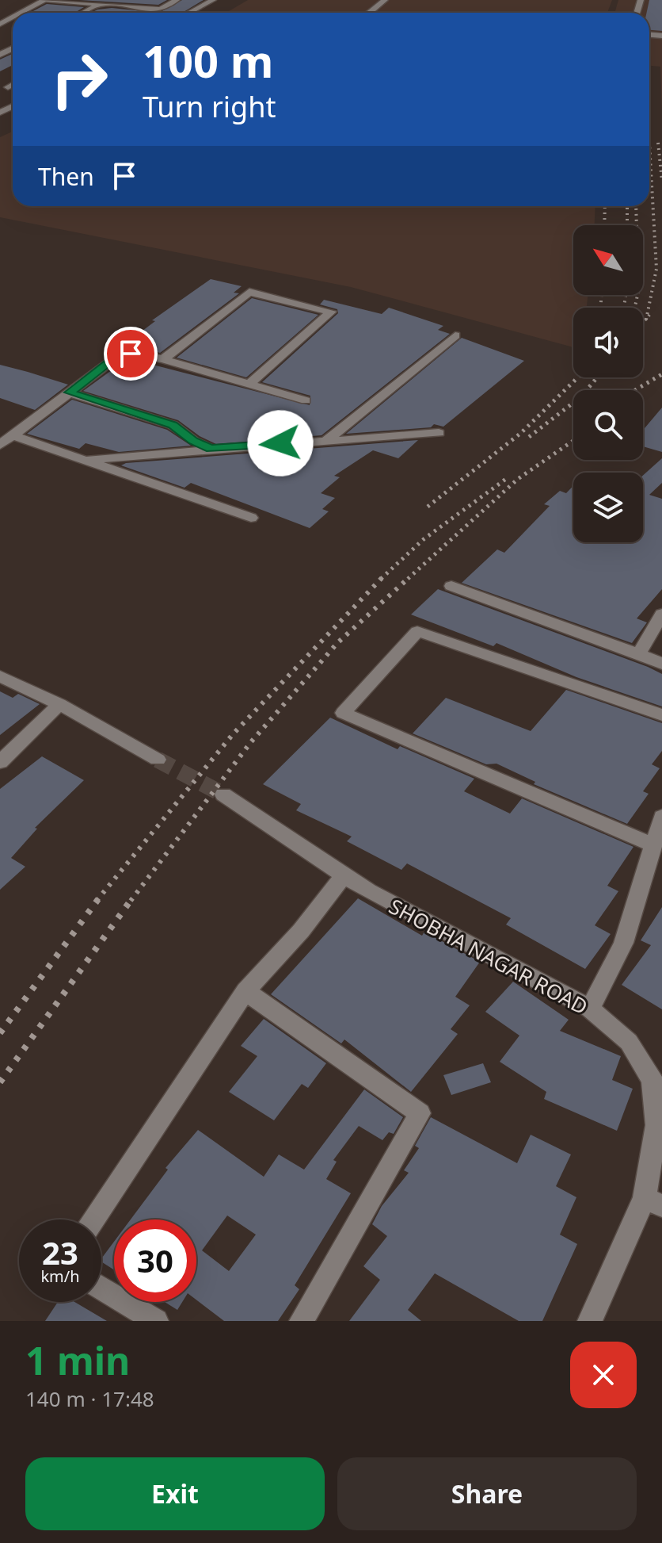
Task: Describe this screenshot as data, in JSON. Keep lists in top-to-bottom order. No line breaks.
{"streets":{"street":["SHOBHA NAGAR ROAD"]},"north":"top left","page":{"turn":["100 m","Turn right"],"then":"Then","speed":"23 km/h","limit":"30","heading":["1 min","140 m · 17:48"],"buttons":["Exit","Share"]}}
